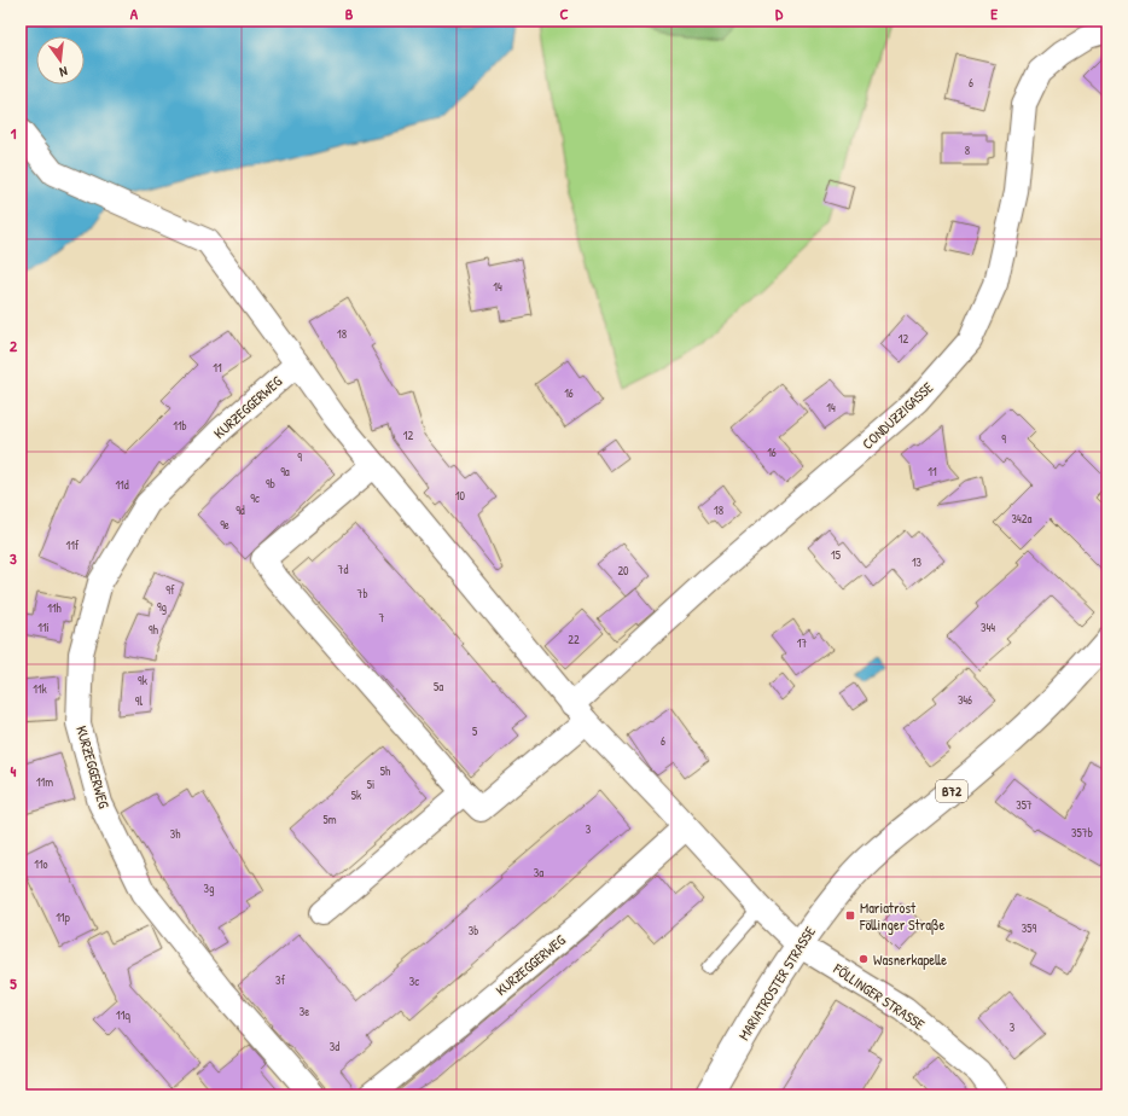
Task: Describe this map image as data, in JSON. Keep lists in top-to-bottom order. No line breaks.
{"streets":{"main road":["B72","MARIATROSTER STRASSE"],"street":["KURZEGGERWEG","CONDUZZIGASSE","FÖLLINGER STRASSE"]},"crossings":[["MARIATROSTER STRASSE","FÖLLINGER STRASSE"]],"places":{"transit":["Mariatrost Föllinger Straße"],"other":["Wasnerkapelle"]},"house_numbers":["6","8","14","18","12","11","16","14","11b","12","9","16","9","9a","11","9b","11d","10","9c","9d","18","342a","9e","11f","15","13","7d","20","9f","7b","9g","11h","7","11i","344","9h","22","17","9k","5a","11k","346","9l","5","6","5h","11m","5i","5k","357","5m","3","357b","3h","11o","3a","3g","11p","359","3b","3f","3c","3e","11q","3","3d"],"north":"bottom","grid":{"columns":["A","B","C","D","E"],"rows":["1","2","3","4","5"]}}
